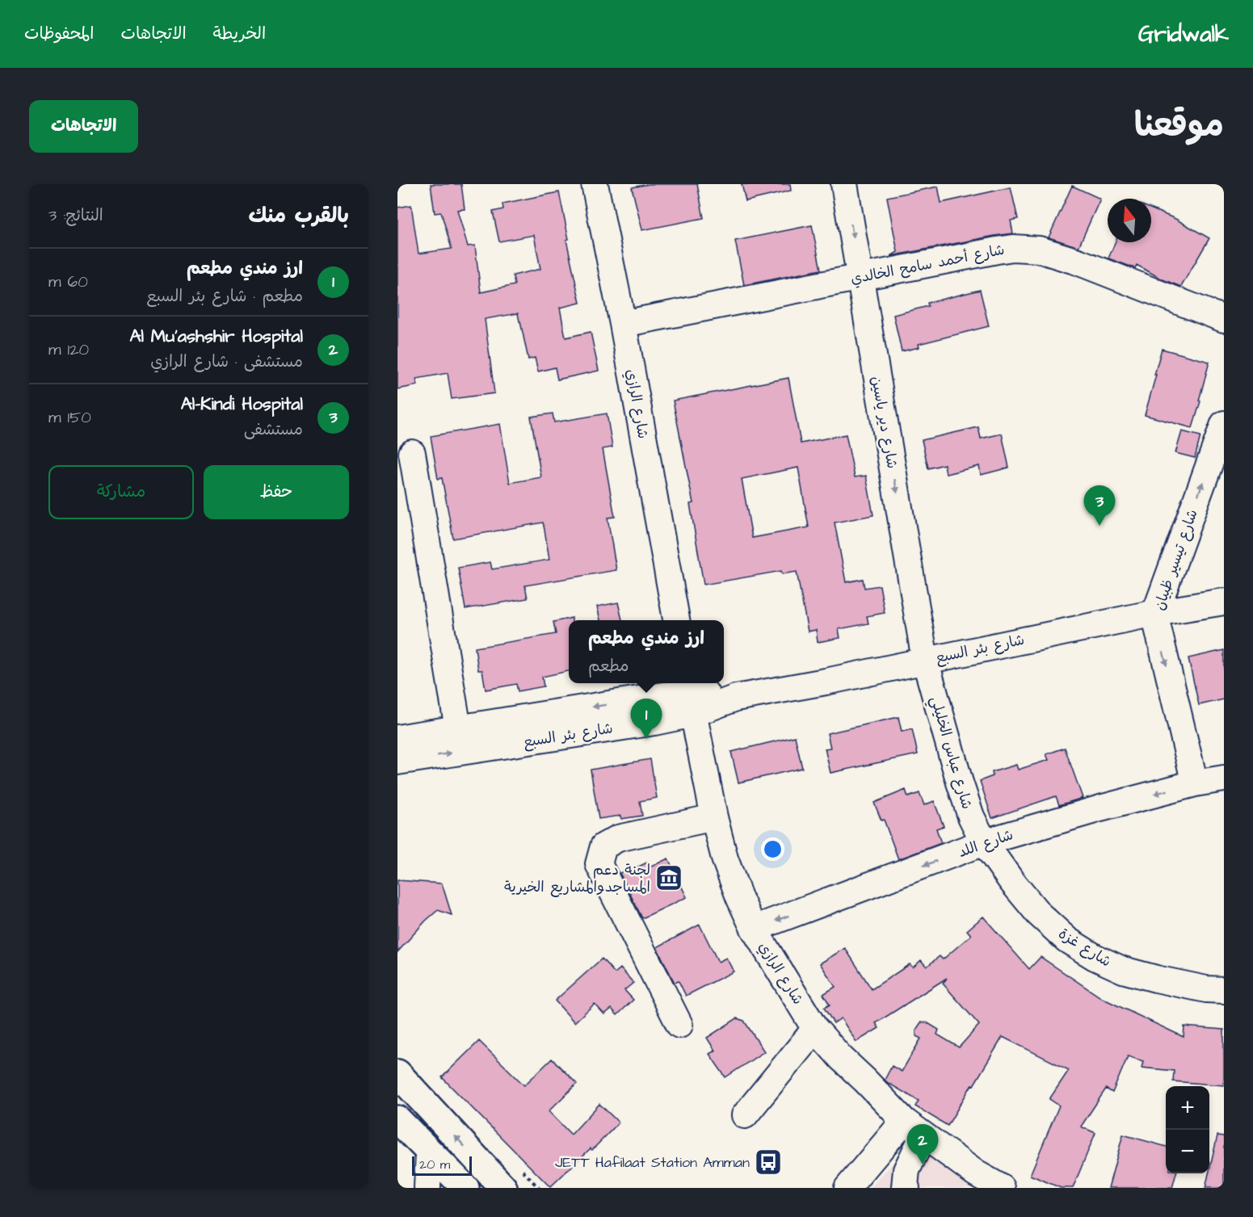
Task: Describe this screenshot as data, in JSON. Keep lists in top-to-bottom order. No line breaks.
{"streets":{"street":["شارع أحمد سامح الخالدي","شارع الرازي","شارع دير ياسين","شارع تيسير ظبيان","شارع بئر السبع","شارع عباس الخليلي","شارع اللد","شارع غزة"]},"crossings":[["شارع أحمد سامح الخالدي","شارع الرازي"],["شارع أحمد سامح الخالدي","شارع دير ياسين"],["شارع الرازي","شارع بئر السبع"],["شارع الرازي","شارع اللد"],["شارع دير ياسين","شارع بئر السبع"],["شارع دير ياسين","شارع عباس الخليلي"],["شارع تيسير ظبيان","شارع بئر السبع"],["شارع تيسير ظبيان","شارع اللد"],["شارع بئر السبع","شارع عباس الخليلي"],["شارع عباس الخليلي","شارع اللد"],["شارع عباس الخليلي","شارع غزة"],["شارع اللد","شارع غزة"]],"one_way":["شارع دير ياسين","شارع اللد"],"places":{"museum":["لجنة دعم المساجدوالمشاريع الخيرية"],"bus stop":["JETT Hafilaat Station Amman"]},"scale_bar":"20 m","north":"top","page":{"header":"Gridwalk","nav":["الخريطة","الاتجاهات","المحفوظات"],"title":"موقعنا","buttons":["الاتجاهات",["حفظ","مشاركة"]],"heading":["بالقرب منك","النتائج: 3"],"list":[{"mark":"1","name":"ارز مندي مطعم","note":"مطعم · شارع بئر السبع","value":"60 m"},{"mark":"2","name":"Al Mu'ashshir Hospital","note":"مستشفى · شارع الرازي","value":"120 m"},{"mark":"3","name":"Al-Kindi Hospital","note":"مستشفى","value":"150 m"}],"pins":["3","1","2"],"popup":["ارز مندي مطعم","مطعم"],"map_buttons":["+","−"],"scale":"20 m"}}
